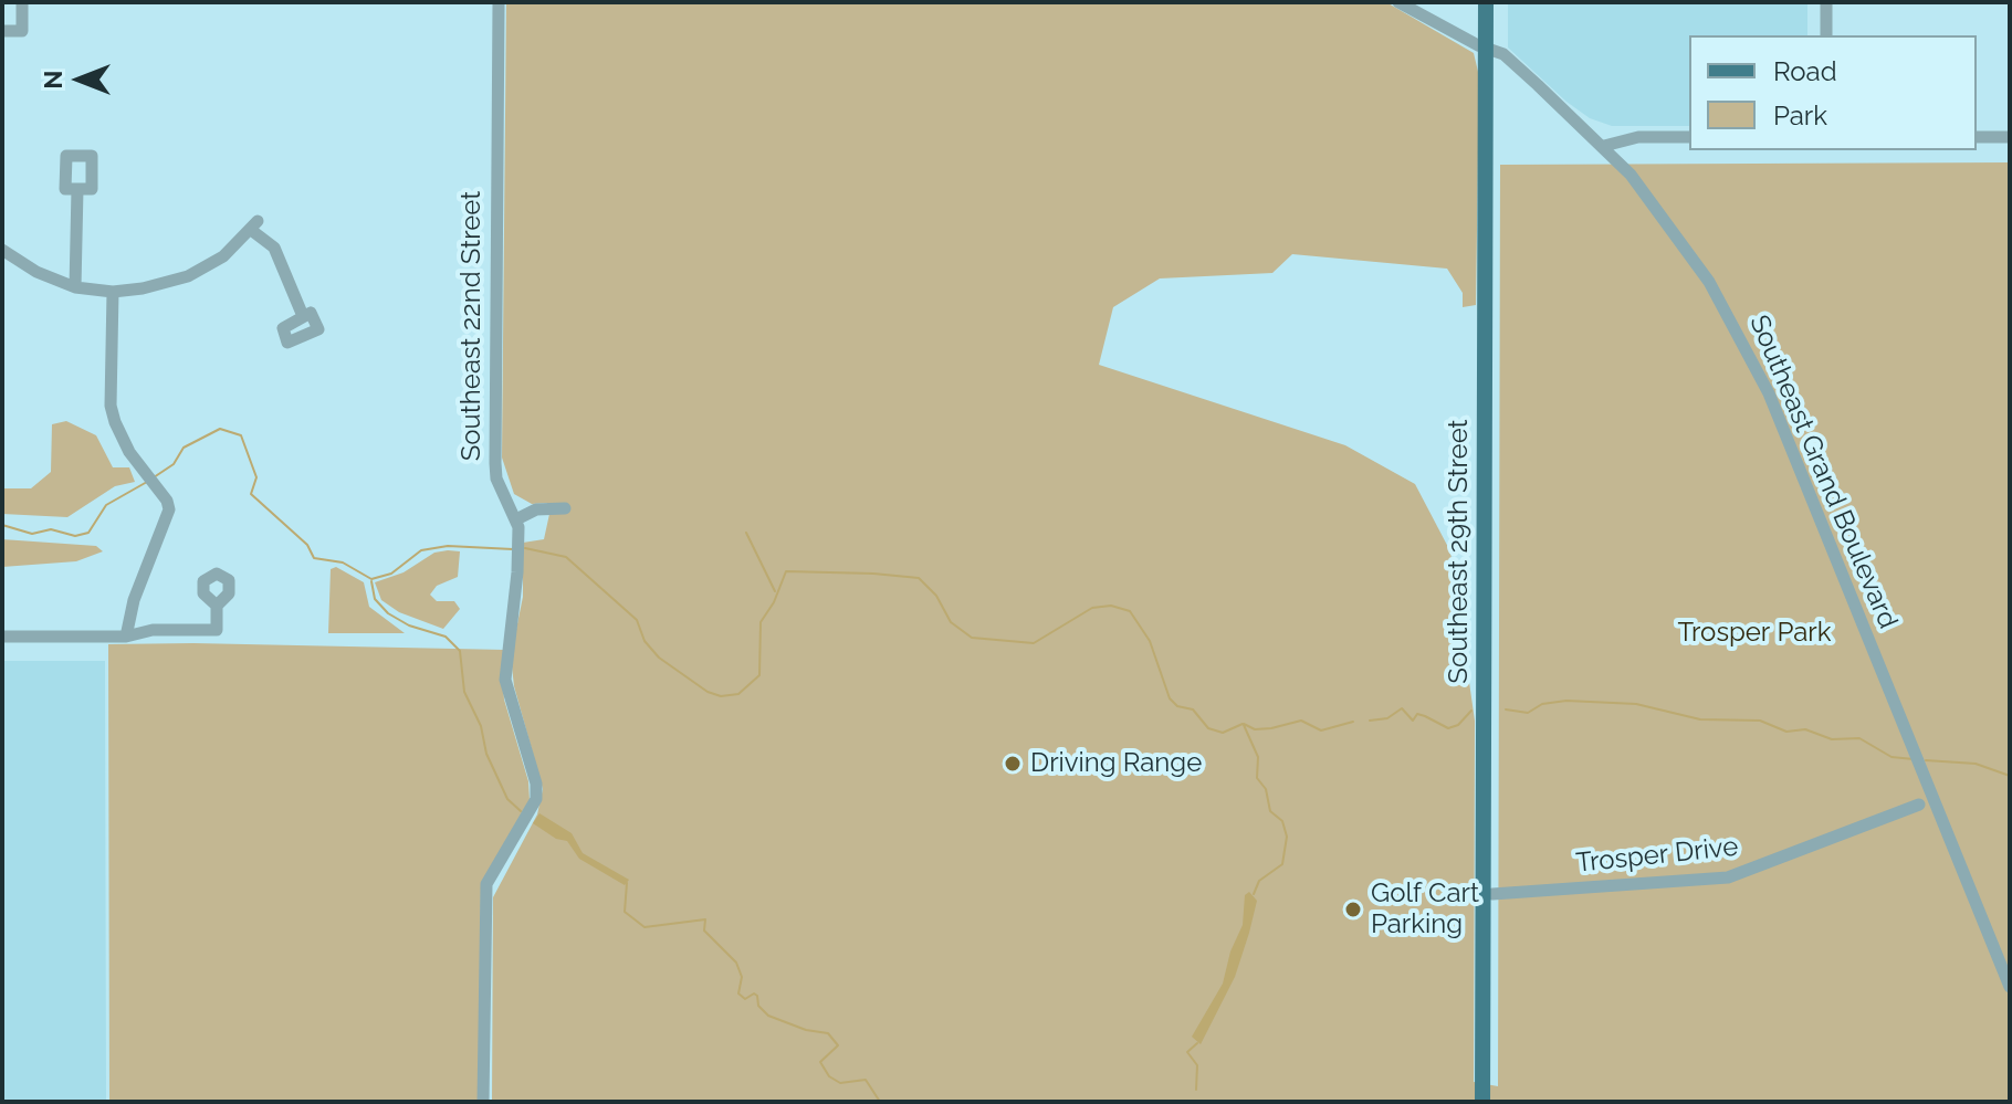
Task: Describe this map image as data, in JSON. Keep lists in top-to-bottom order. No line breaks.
{"streets":{"main road":["Southeast 29th Street"],"street":["Southeast 22nd Street","Southeast Grand Boulevard","Trosper Drive"]},"crossings":[["Southeast Grand Boulevard","Southeast 29th Street"],["Southeast 29th Street","Trosper Drive"]],"parks":["Trosper Park"],"places":["Driving Range","Golf Cart Parking"],"legend":["Road","Park"],"north":"left"}
